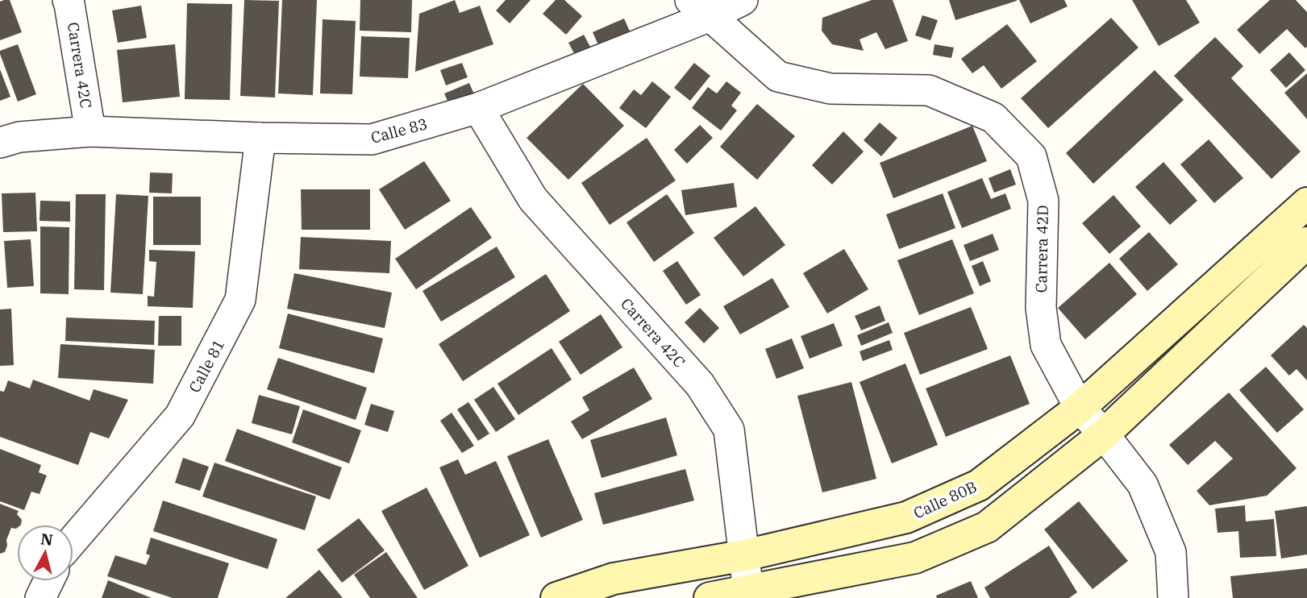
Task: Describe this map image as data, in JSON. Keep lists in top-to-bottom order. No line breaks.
{"streets":{"main road":["Calle 80B"],"street":["Carrera 42C","Calle 83","Carrera 42D","Calle 81"]},"crossings":[["Carrera 42C","Calle 83"],["Carrera 42C","Calle 80B"],["Calle 83","Carrera 42D"],["Calle 83","Calle 81"],["Carrera 42D","Calle 80B"]],"north":"top"}
